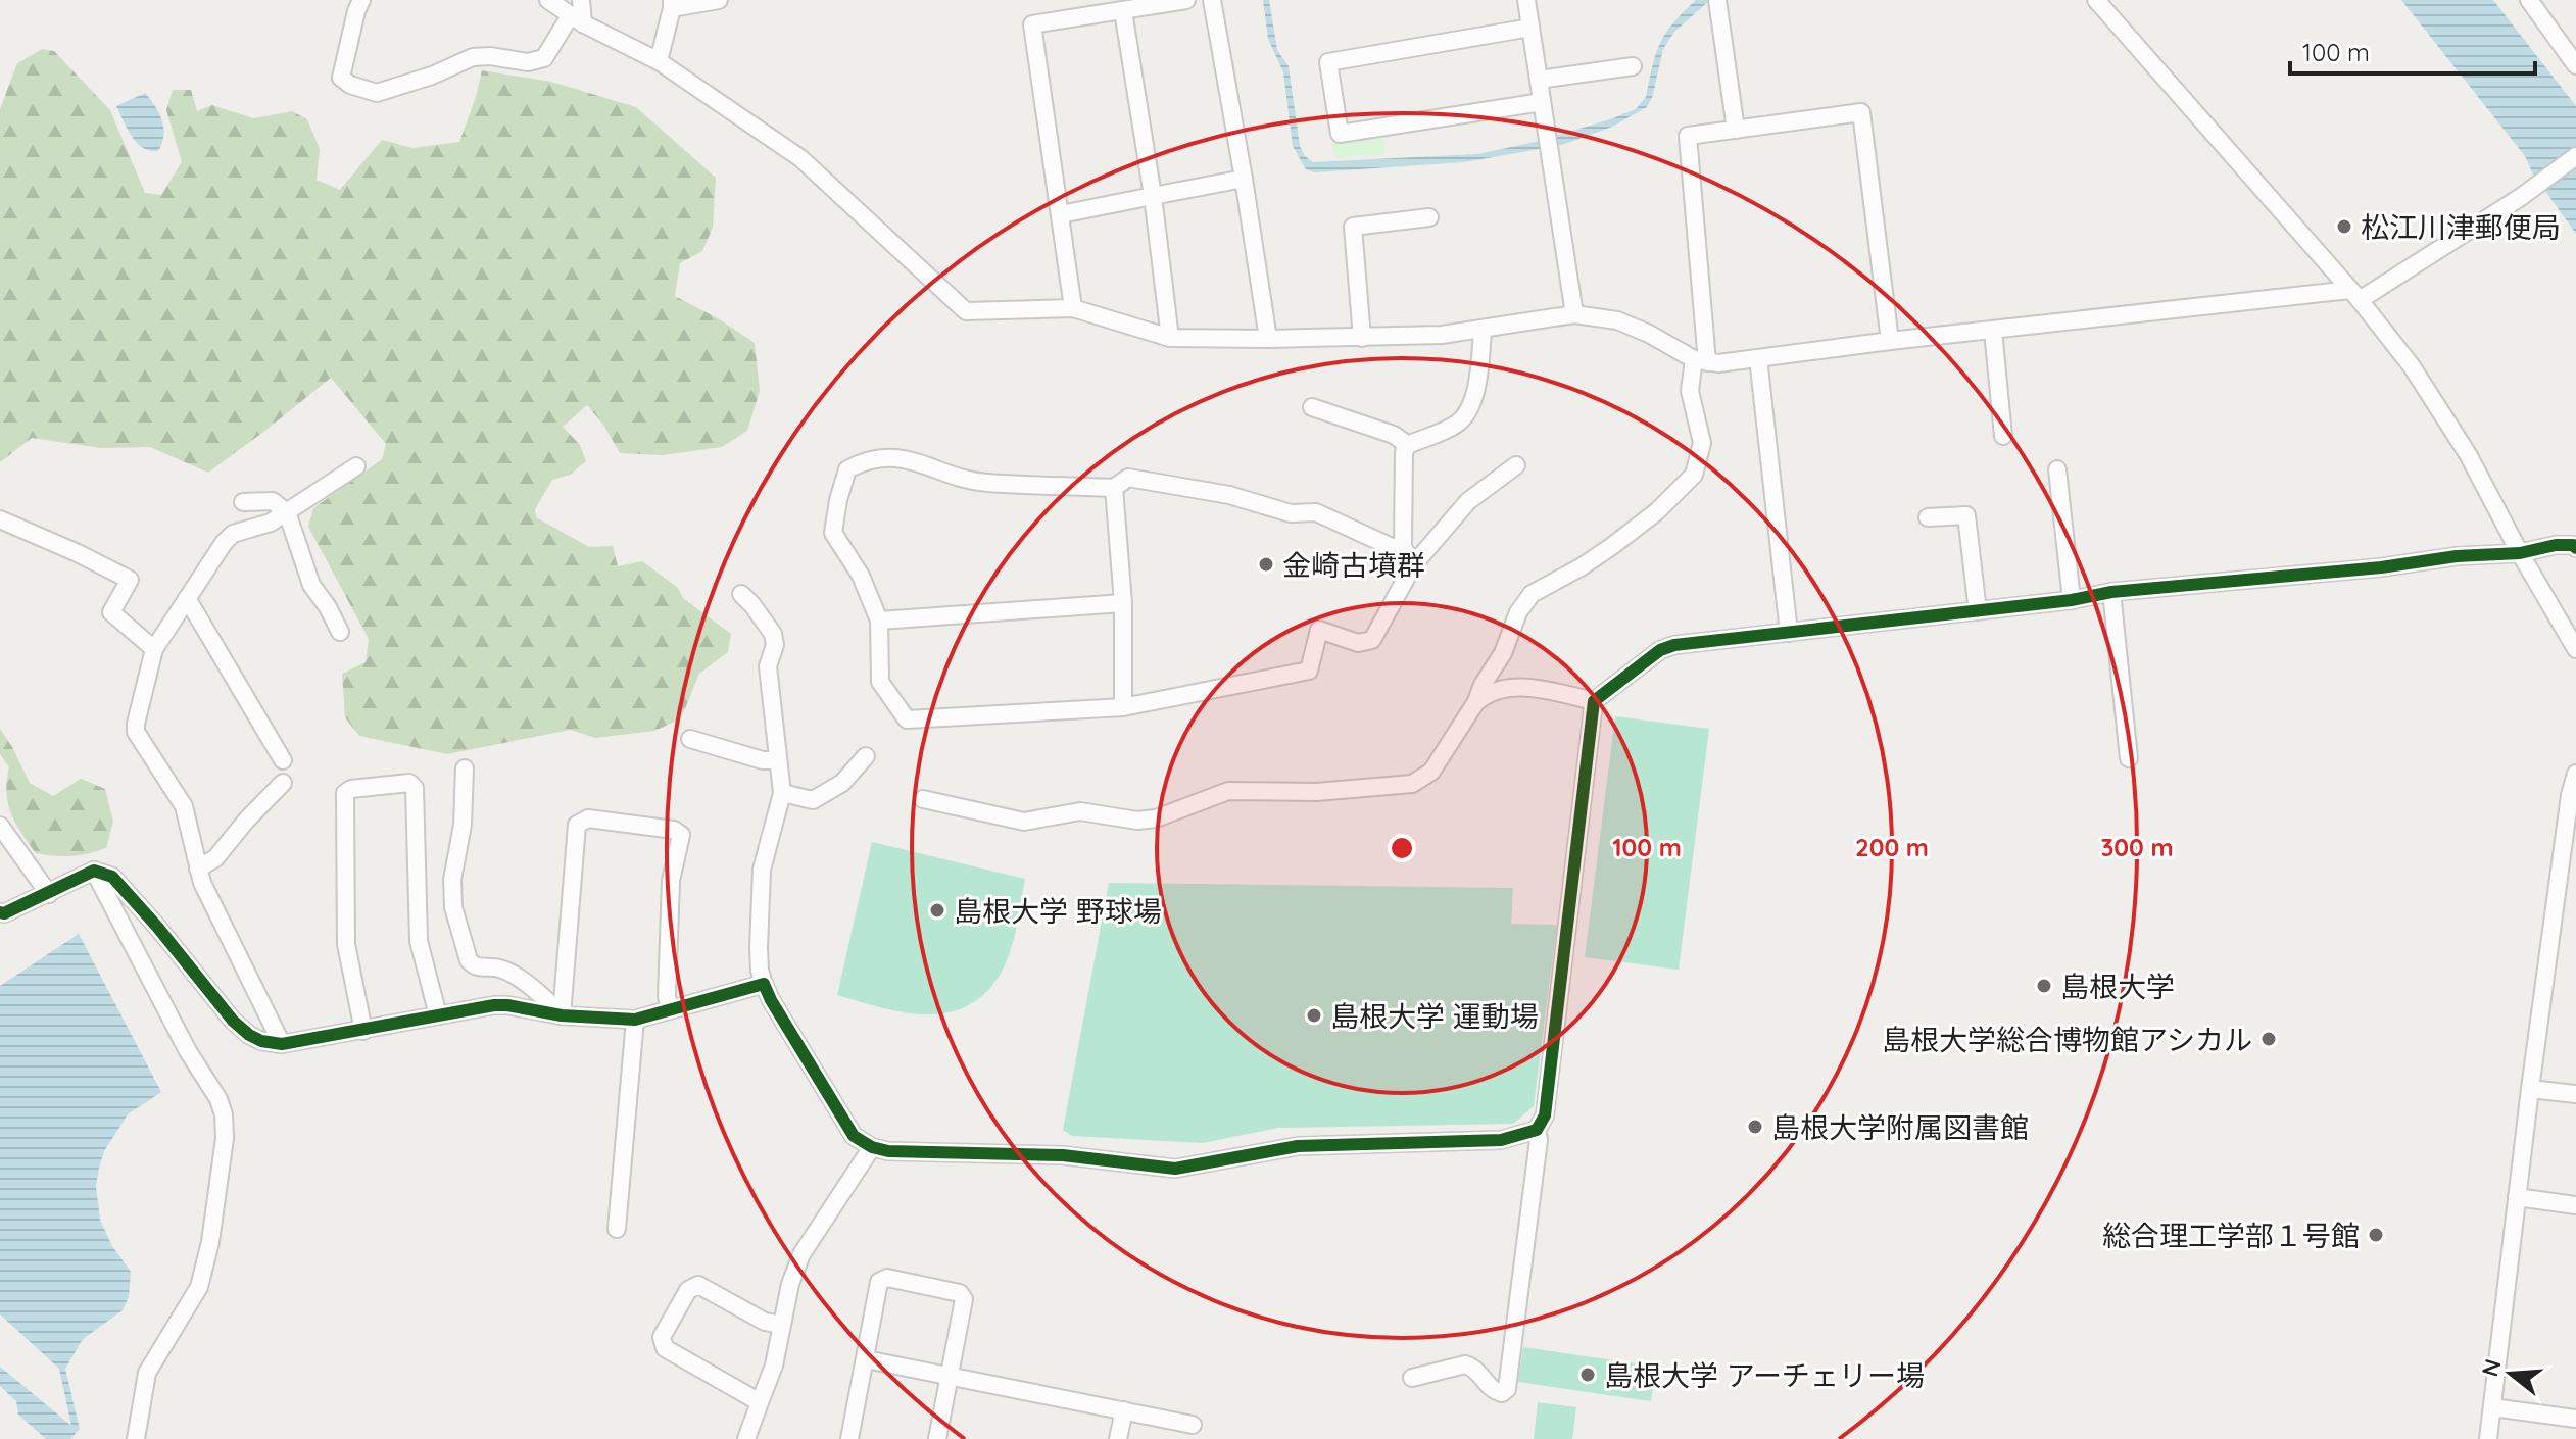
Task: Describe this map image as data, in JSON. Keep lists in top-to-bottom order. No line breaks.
{"places":["松江川津郵便局","金崎古墳群","島根大学 野球場","島根大学","島根大学 運動場","島根大学総合博物館アシカル","島根大学附属図書館","総合理工学部１号館","島根大学 アーチェリー場"],"scale_bar":"100 m","north":"left","rings":["100 m","200 m","300 m"]}
